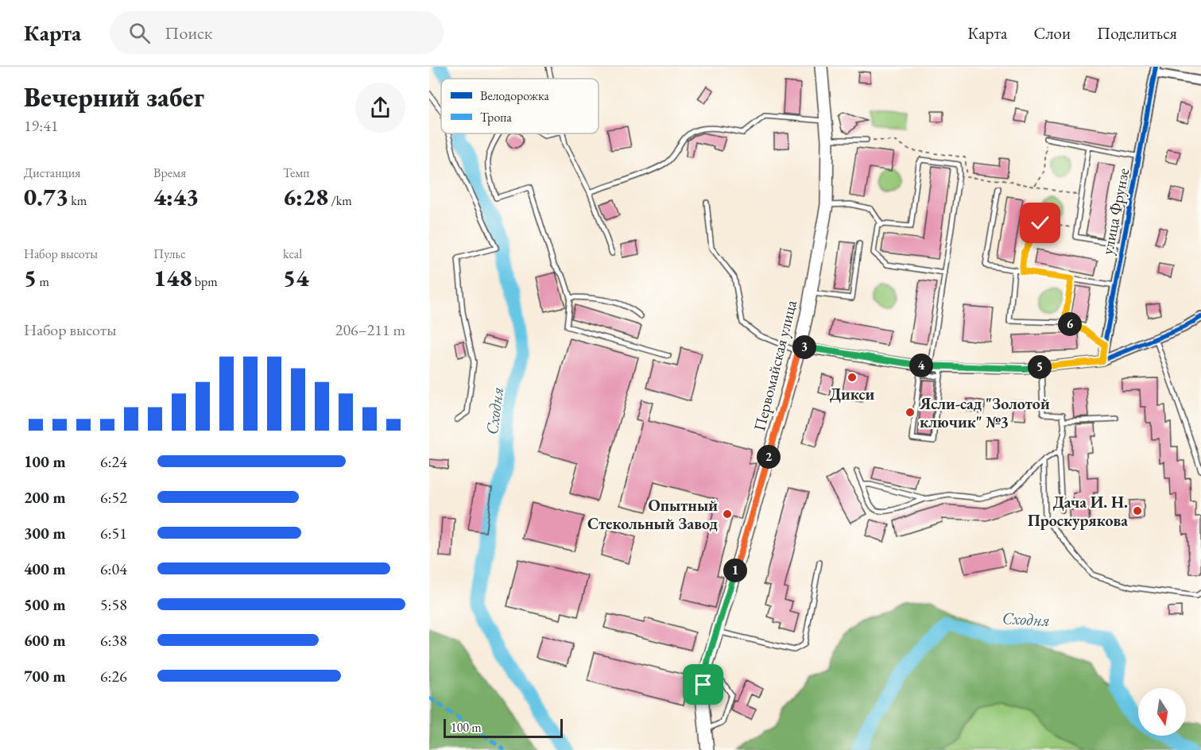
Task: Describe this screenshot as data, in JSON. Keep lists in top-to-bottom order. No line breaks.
{"streets":{"main road":["Первомайская улица"],"street":["улица Фрунзе"]},"water":["Сходня"],"places":["Дикси","Ясли-сад \"Золотой ключик\" №3","Дача И. Н. Проскурякова","Опытный Стекольный Завод"],"legend":["Велодорожка","Тропа"],"scale_bar":"100 m","north":"bottom","page":{"header":"Карта","search":"Поиск","nav":["Карта","Слои","Поделиться"],"heading":["Вечерний забег","19:41"],"stats":[["Дистанция","0.73 km"],["Время","4:43"],["Темп","6:28 /km"],["Набор высоты","5 m"],["Пульс","148 bpm"],["kcal","54"]],"chart":["Набор высоты","206–211 m"],"pins":["6","3","4","5","2","1"],"list":[{"name":"100 m","note":"6:24"},{"name":"200 m","note":"6:52"},{"name":"300 m","note":"6:51"},{"name":"400 m","note":"6:04"},{"name":"500 m","note":"5:58"},{"name":"600 m","note":"6:38"},{"name":"700 m","note":"6:26"}],"scale":"100 m"}}
